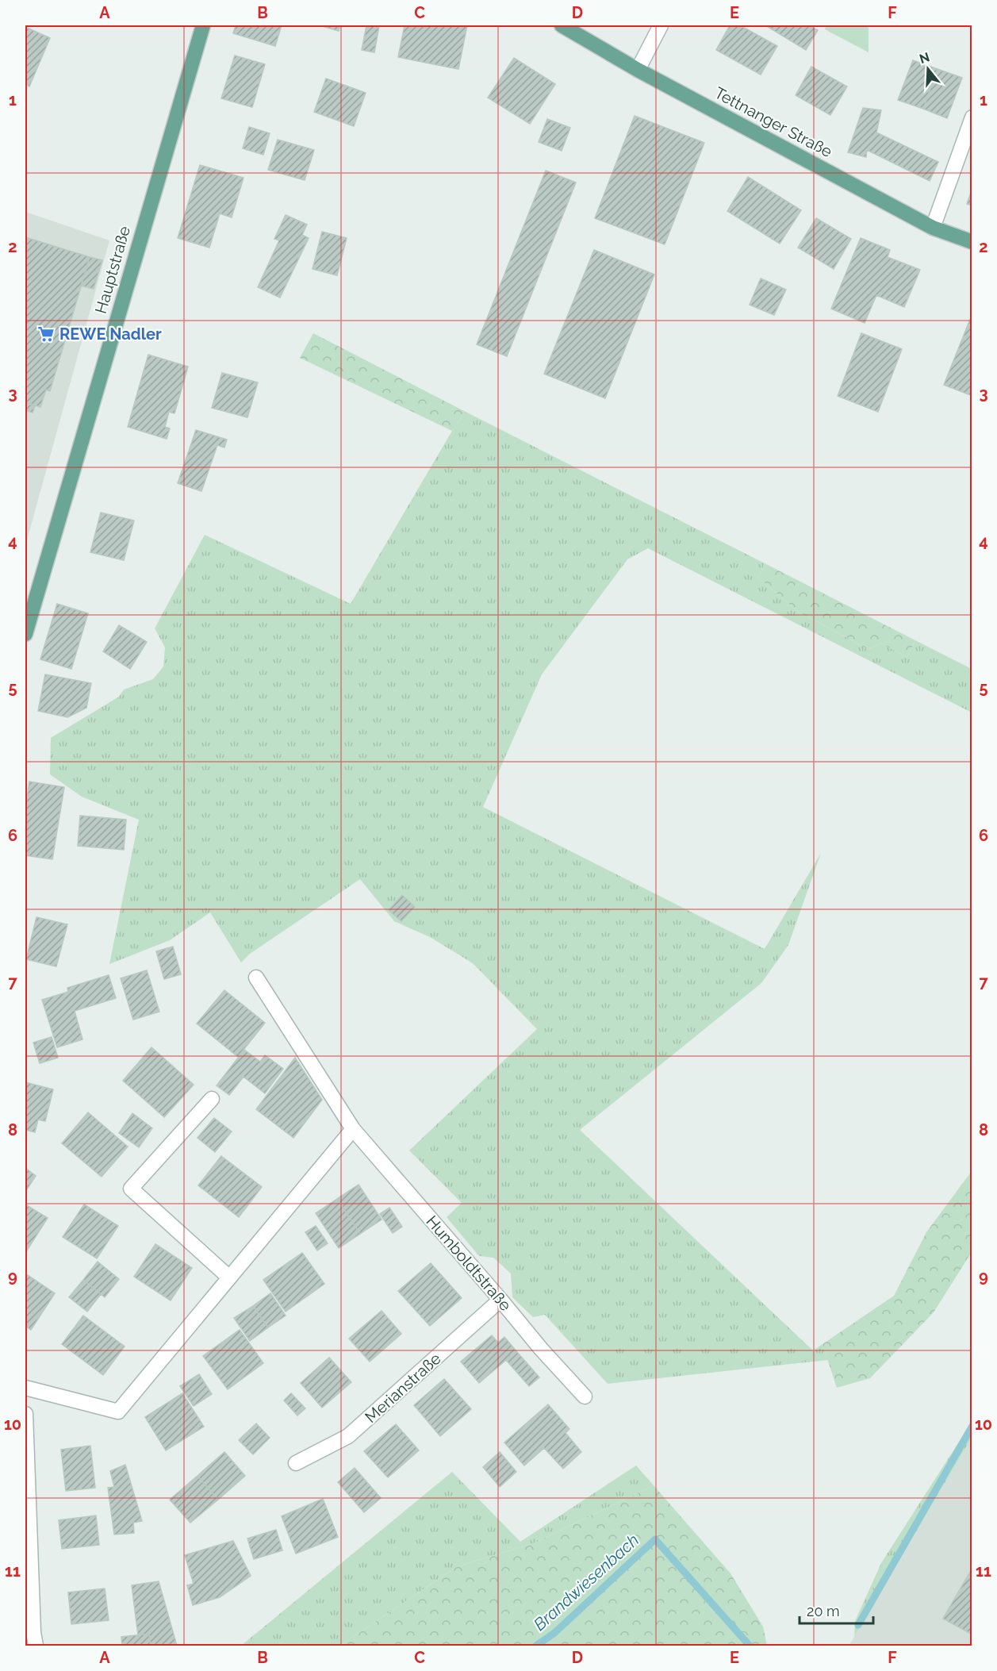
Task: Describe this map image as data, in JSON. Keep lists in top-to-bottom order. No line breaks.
{"streets":{"main road":["Tettnanger Straße","Hauptstraße"],"street":["Humboldtstraße","Merianstraße"]},"crossings":[["Humboldtstraße","Merianstraße"]],"water":["Brandwiesenbach"],"places":{"supermarket":["REWE Nadler"]},"scale_bar":"20 m","north":"top","grid":{"columns":["A","B","C","D","E","F"],"rows":["1","2","3","4","5","6","7","8","9","10","11"]}}
